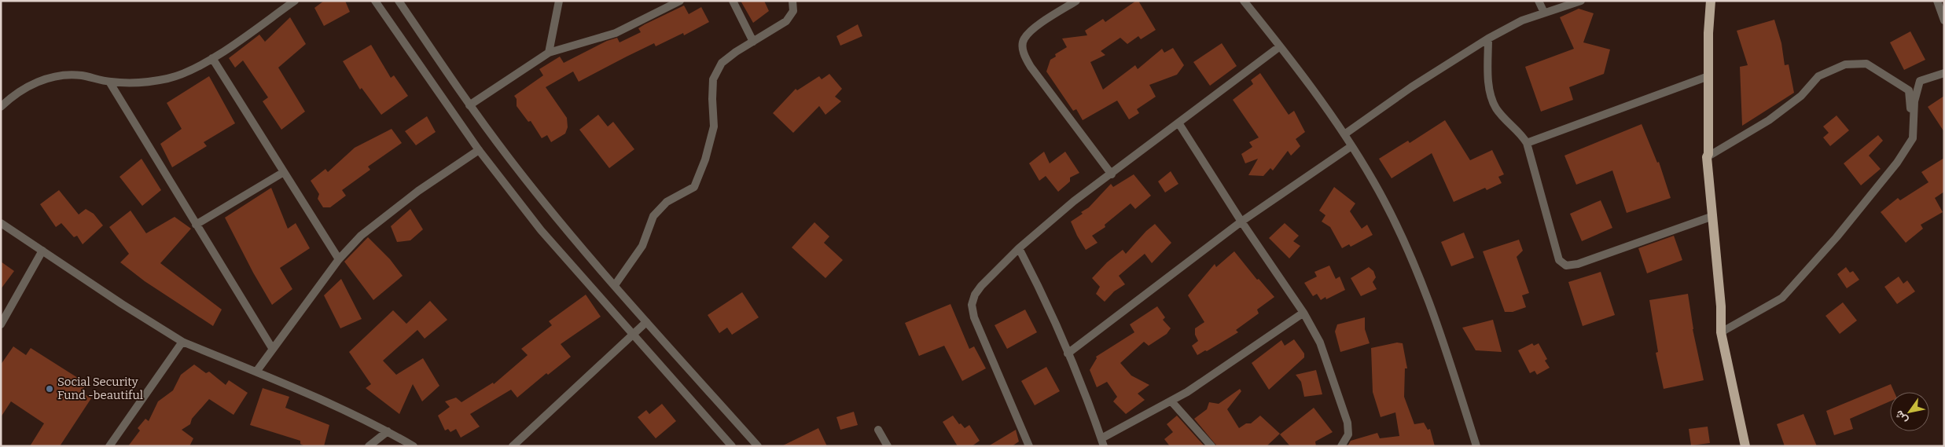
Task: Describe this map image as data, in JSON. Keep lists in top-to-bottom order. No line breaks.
{"places":["Social Security Fund -beautiful"],"north":"bottom left"}
